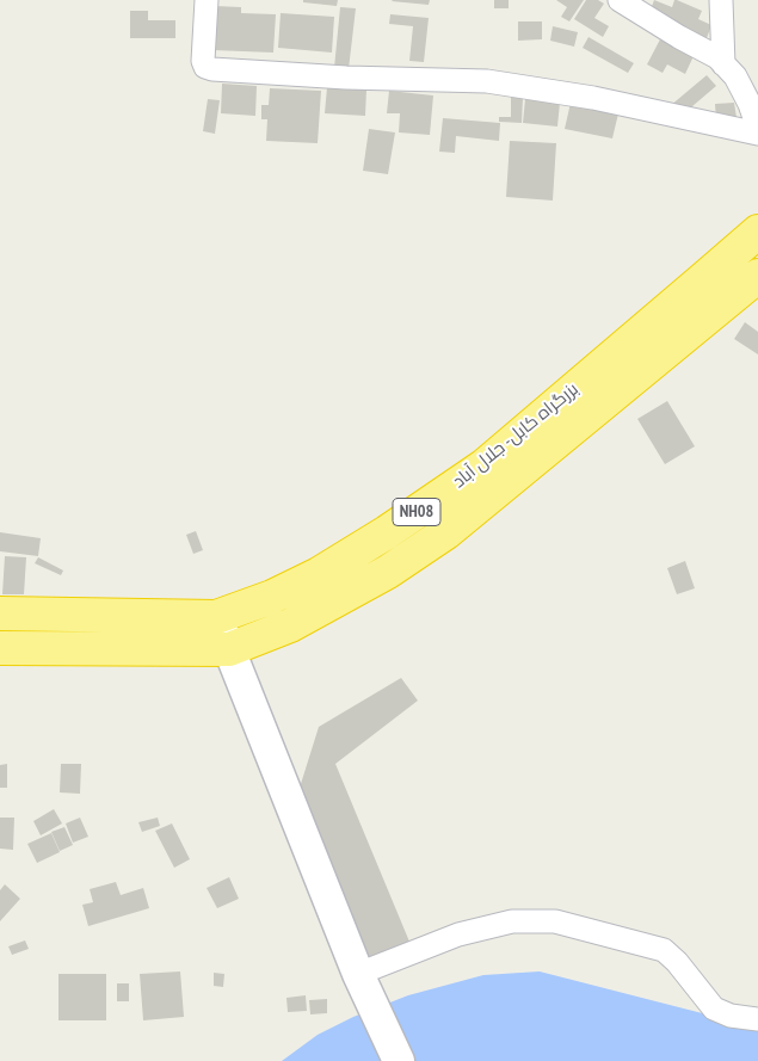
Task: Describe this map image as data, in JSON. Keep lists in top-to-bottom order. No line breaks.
{"streets":{"highway":["بزرگراه کابل- جلال آباد","NH08"]}}
